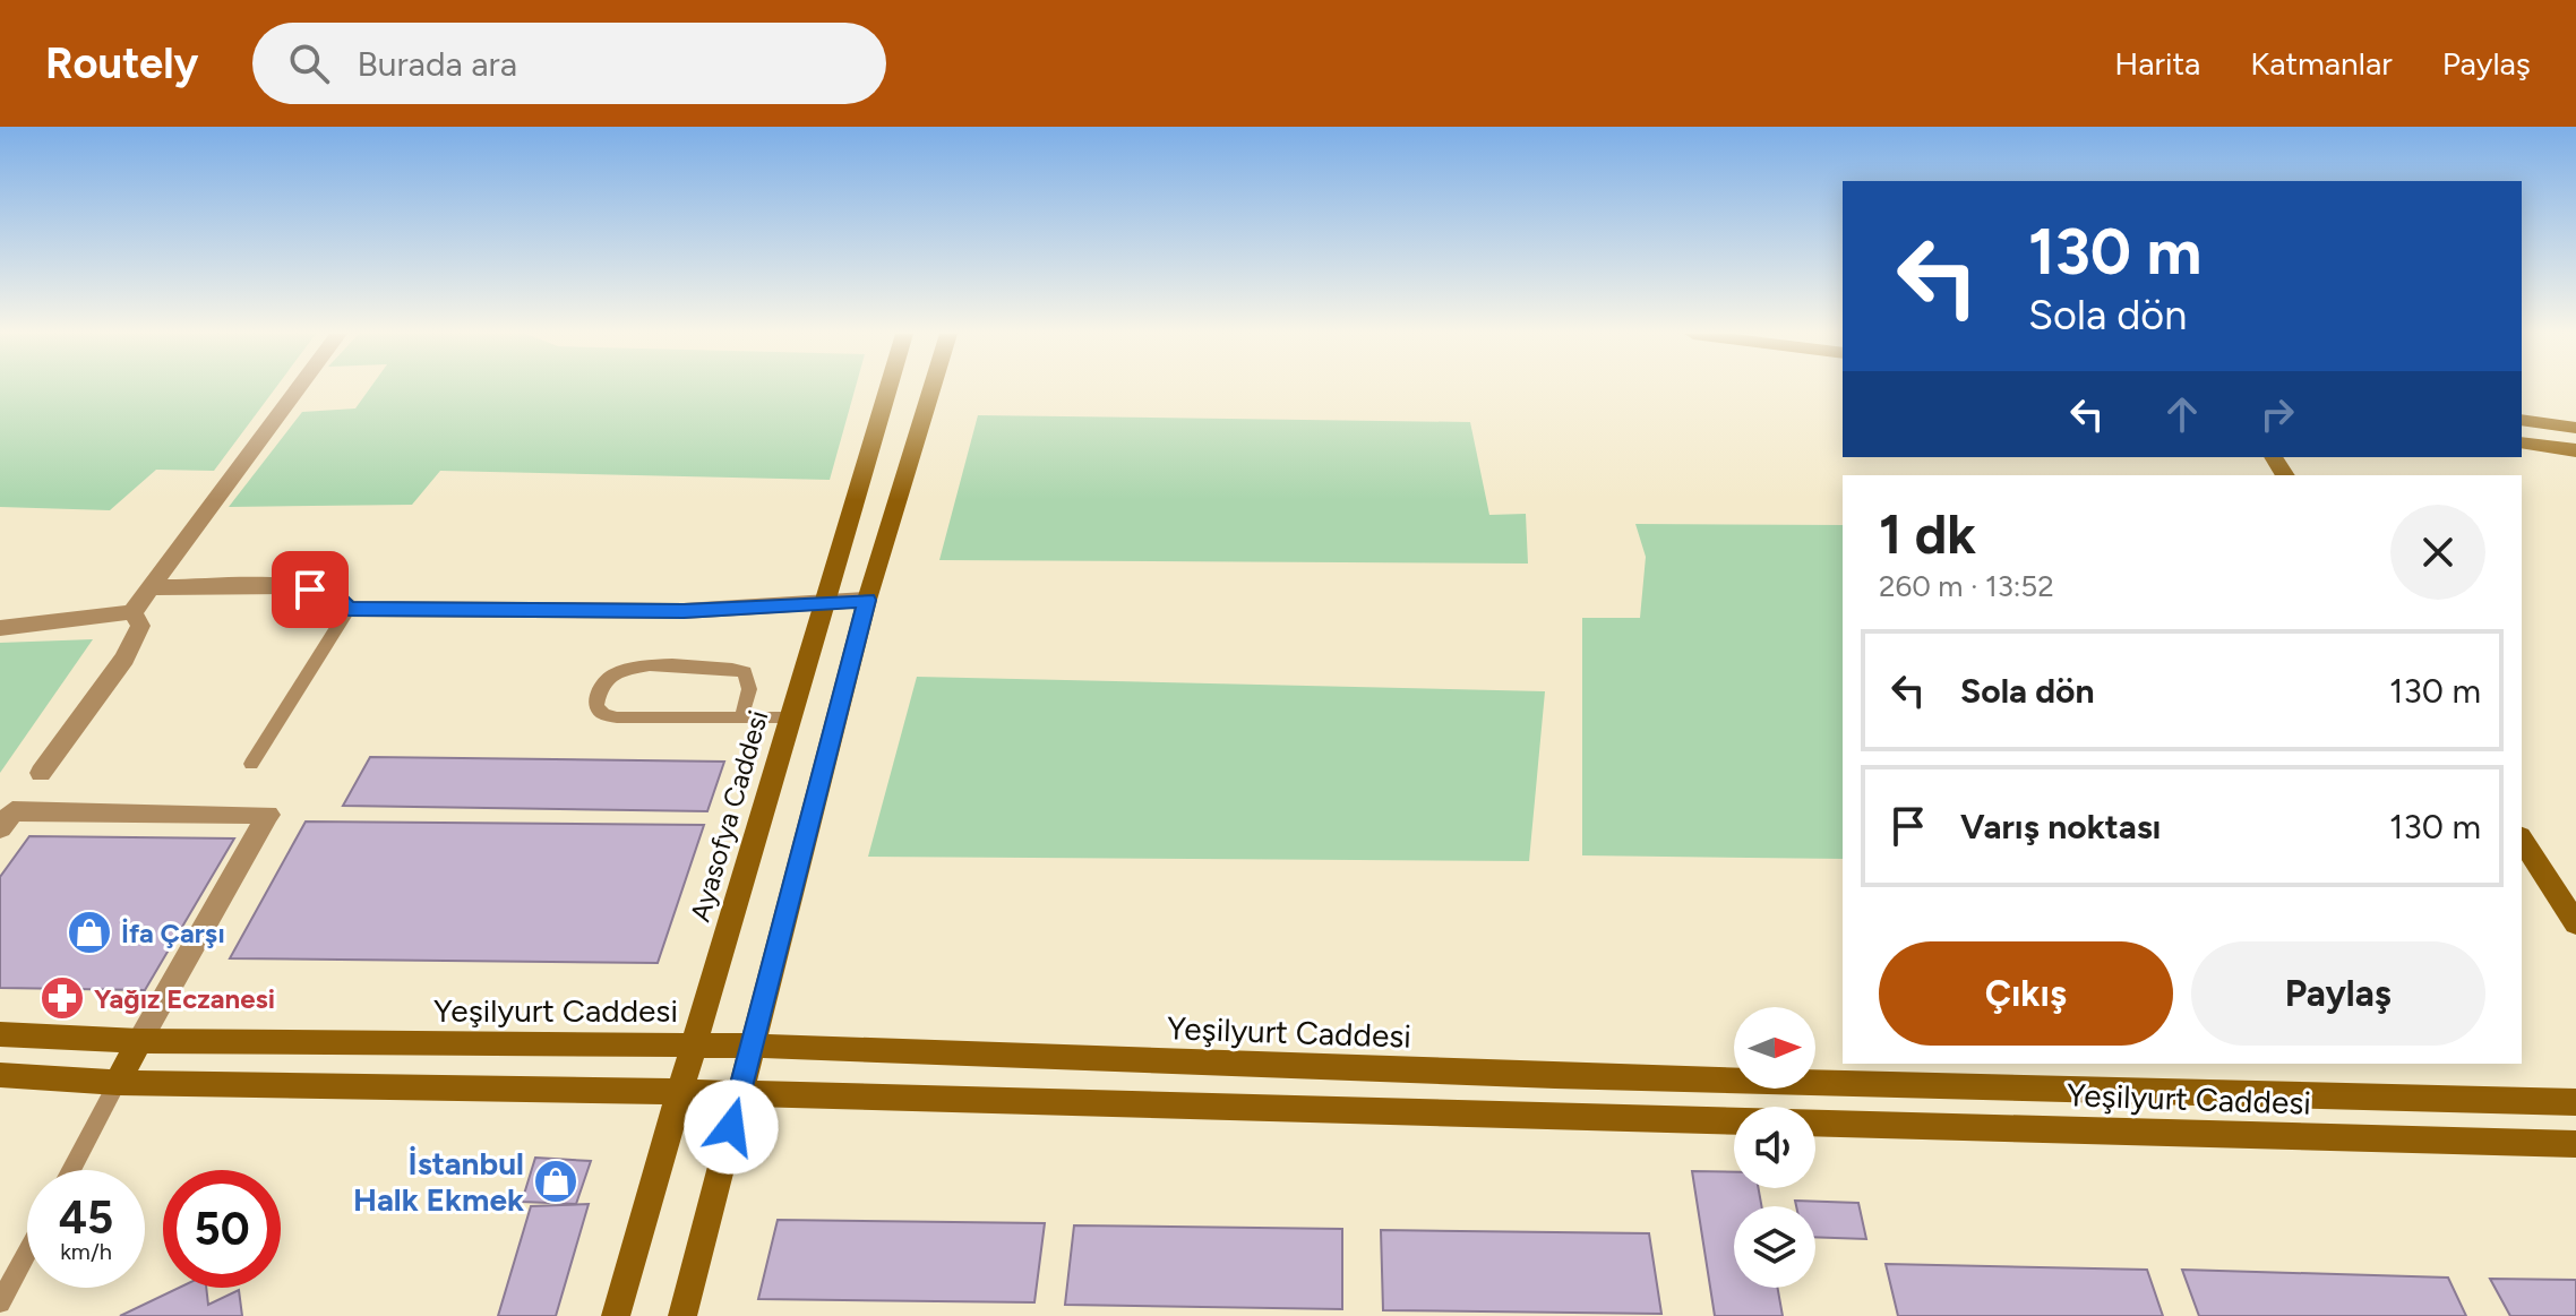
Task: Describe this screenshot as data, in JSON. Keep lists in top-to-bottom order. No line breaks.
{"streets":{"main road":["Ayasofya Caddesi","Yeşilyurt Caddesi"]},"crossings":[["Ayasofya Caddesi","Yeşilyurt Caddesi"]],"places":{"shop":["İfa Çarşı","İstanbul Halk Ekmek"],"pharmacy":["Yağız Eczanesi"]},"north":"right","page":{"header":"Routely","search":"Burada ara","nav":["Harita","Katmanlar","Paylaş"],"turn":["130 m","Sola dön"],"heading":["1 dk","260 m · 13:52"],"list":[{"name":"Sola dön","value":"130 m"},{"name":"Varış noktası","value":"130 m"}],"buttons":["Çıkış","Paylaş"],"speed":"45 km/h","limit":"50"}}
